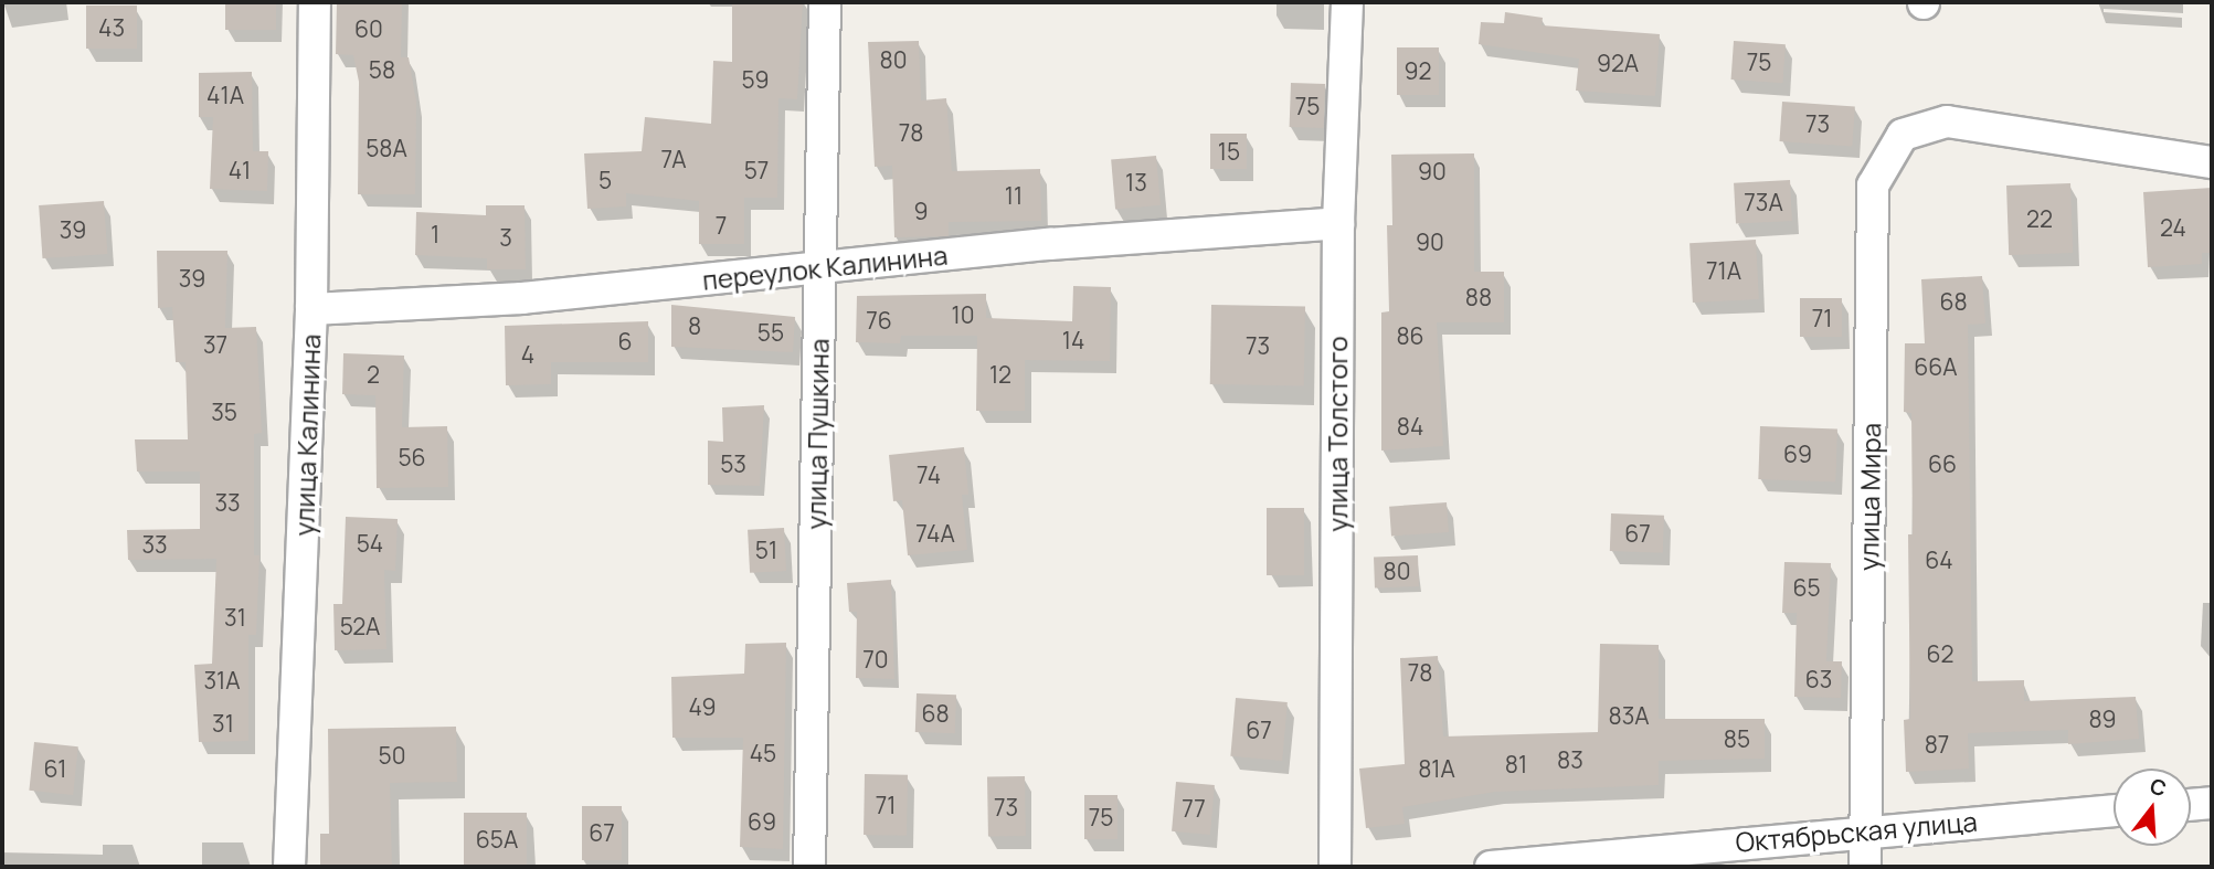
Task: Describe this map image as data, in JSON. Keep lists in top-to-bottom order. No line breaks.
{"streets":{"street":["переулок Калинина","улица Пушкина","улица Толстого","улица Калинина","улица Мира","Октябрьская улица"]},"crossings":[["переулок Калинина","улица Пушкина"],["переулок Калинина","улица Толстого"],["переулок Калинина","улица Калинина"],["улица Мира","Октябрьская улица"]],"house_numbers":["43","60","80","75","92А","58","92","59","41А","75","73","78","58А","15","7А","41","57","90","5","13","11","73А","9","22","7","24","39","1","3","90","71А","39","88","68","10","71","76","8","55","86","14","6","37","73","4","66А","2","12","35","84","69","56","53","66","74","33","74А","67","54","33","51","64","80","65","31","52А","62","70","78","63","31А","49","68","83А","89","31","67","85","87","45","50","83","81","61","81А","71","73","77","75","69","67","65А"],"north":"top"}
